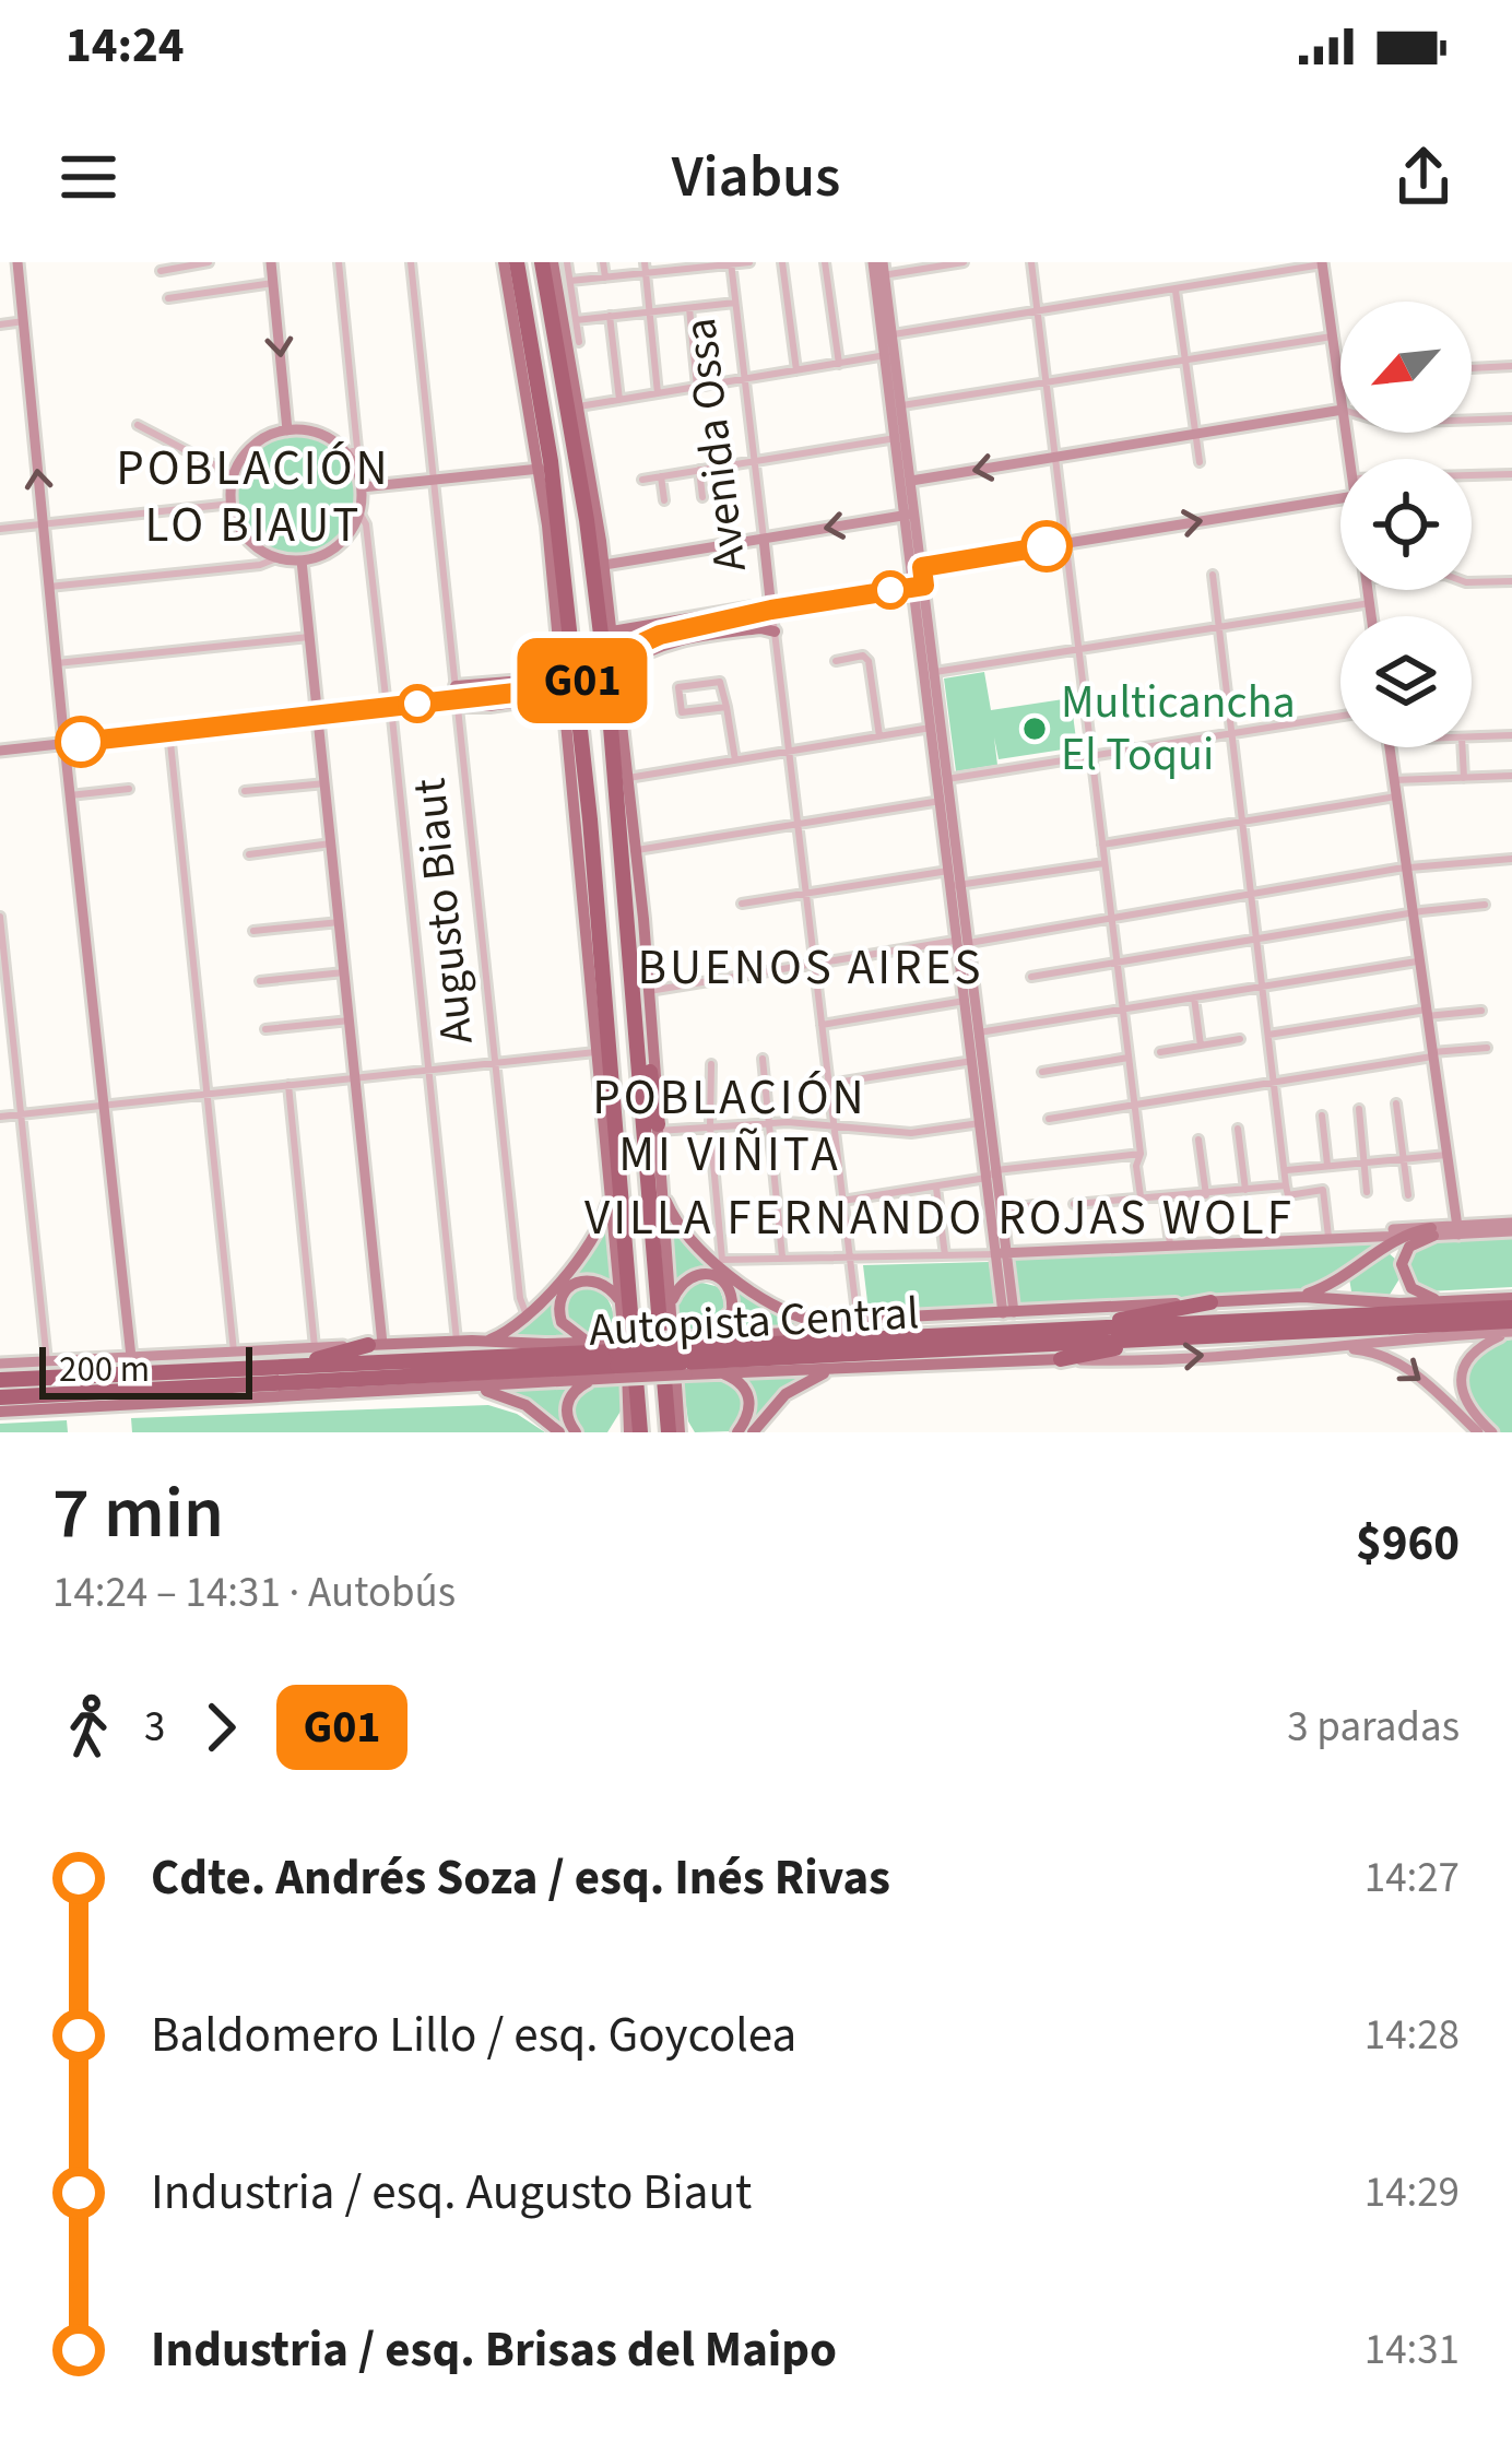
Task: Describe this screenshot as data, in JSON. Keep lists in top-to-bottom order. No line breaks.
{"streets":{"highway":["Autopista Central"],"street":["Avenida Ossa","Augusto Biaut"]},"districts":["POBLACIÓN LO BIAUT","BUENOS AIRES","POBLACIÓN MI VIÑITA","VILLA FERNANDO ROJAS WOLF"],"places":["Multicancha El Toqui"],"lines":["bus line G01"],"scale_bar":"200 m","north":"bottom left","page":{"status":"14:24","header":"Viabus","on_map":"G01","scale":"200 m","heading":["7 min","14:24 – 14:31 · Autobús","$960"],"legs":["3","G01","3 paradas"],"list":[{"name":"Cdte. Andrés Soza / esq. Inés Rivas","value":"14:27"},{"name":"Baldomero Lillo / esq. Goycolea","value":"14:28"},{"name":"Industria / esq. Augusto Biaut","value":"14:29"},{"name":"Industria / esq. Brisas del Maipo","value":"14:31"}]}}
